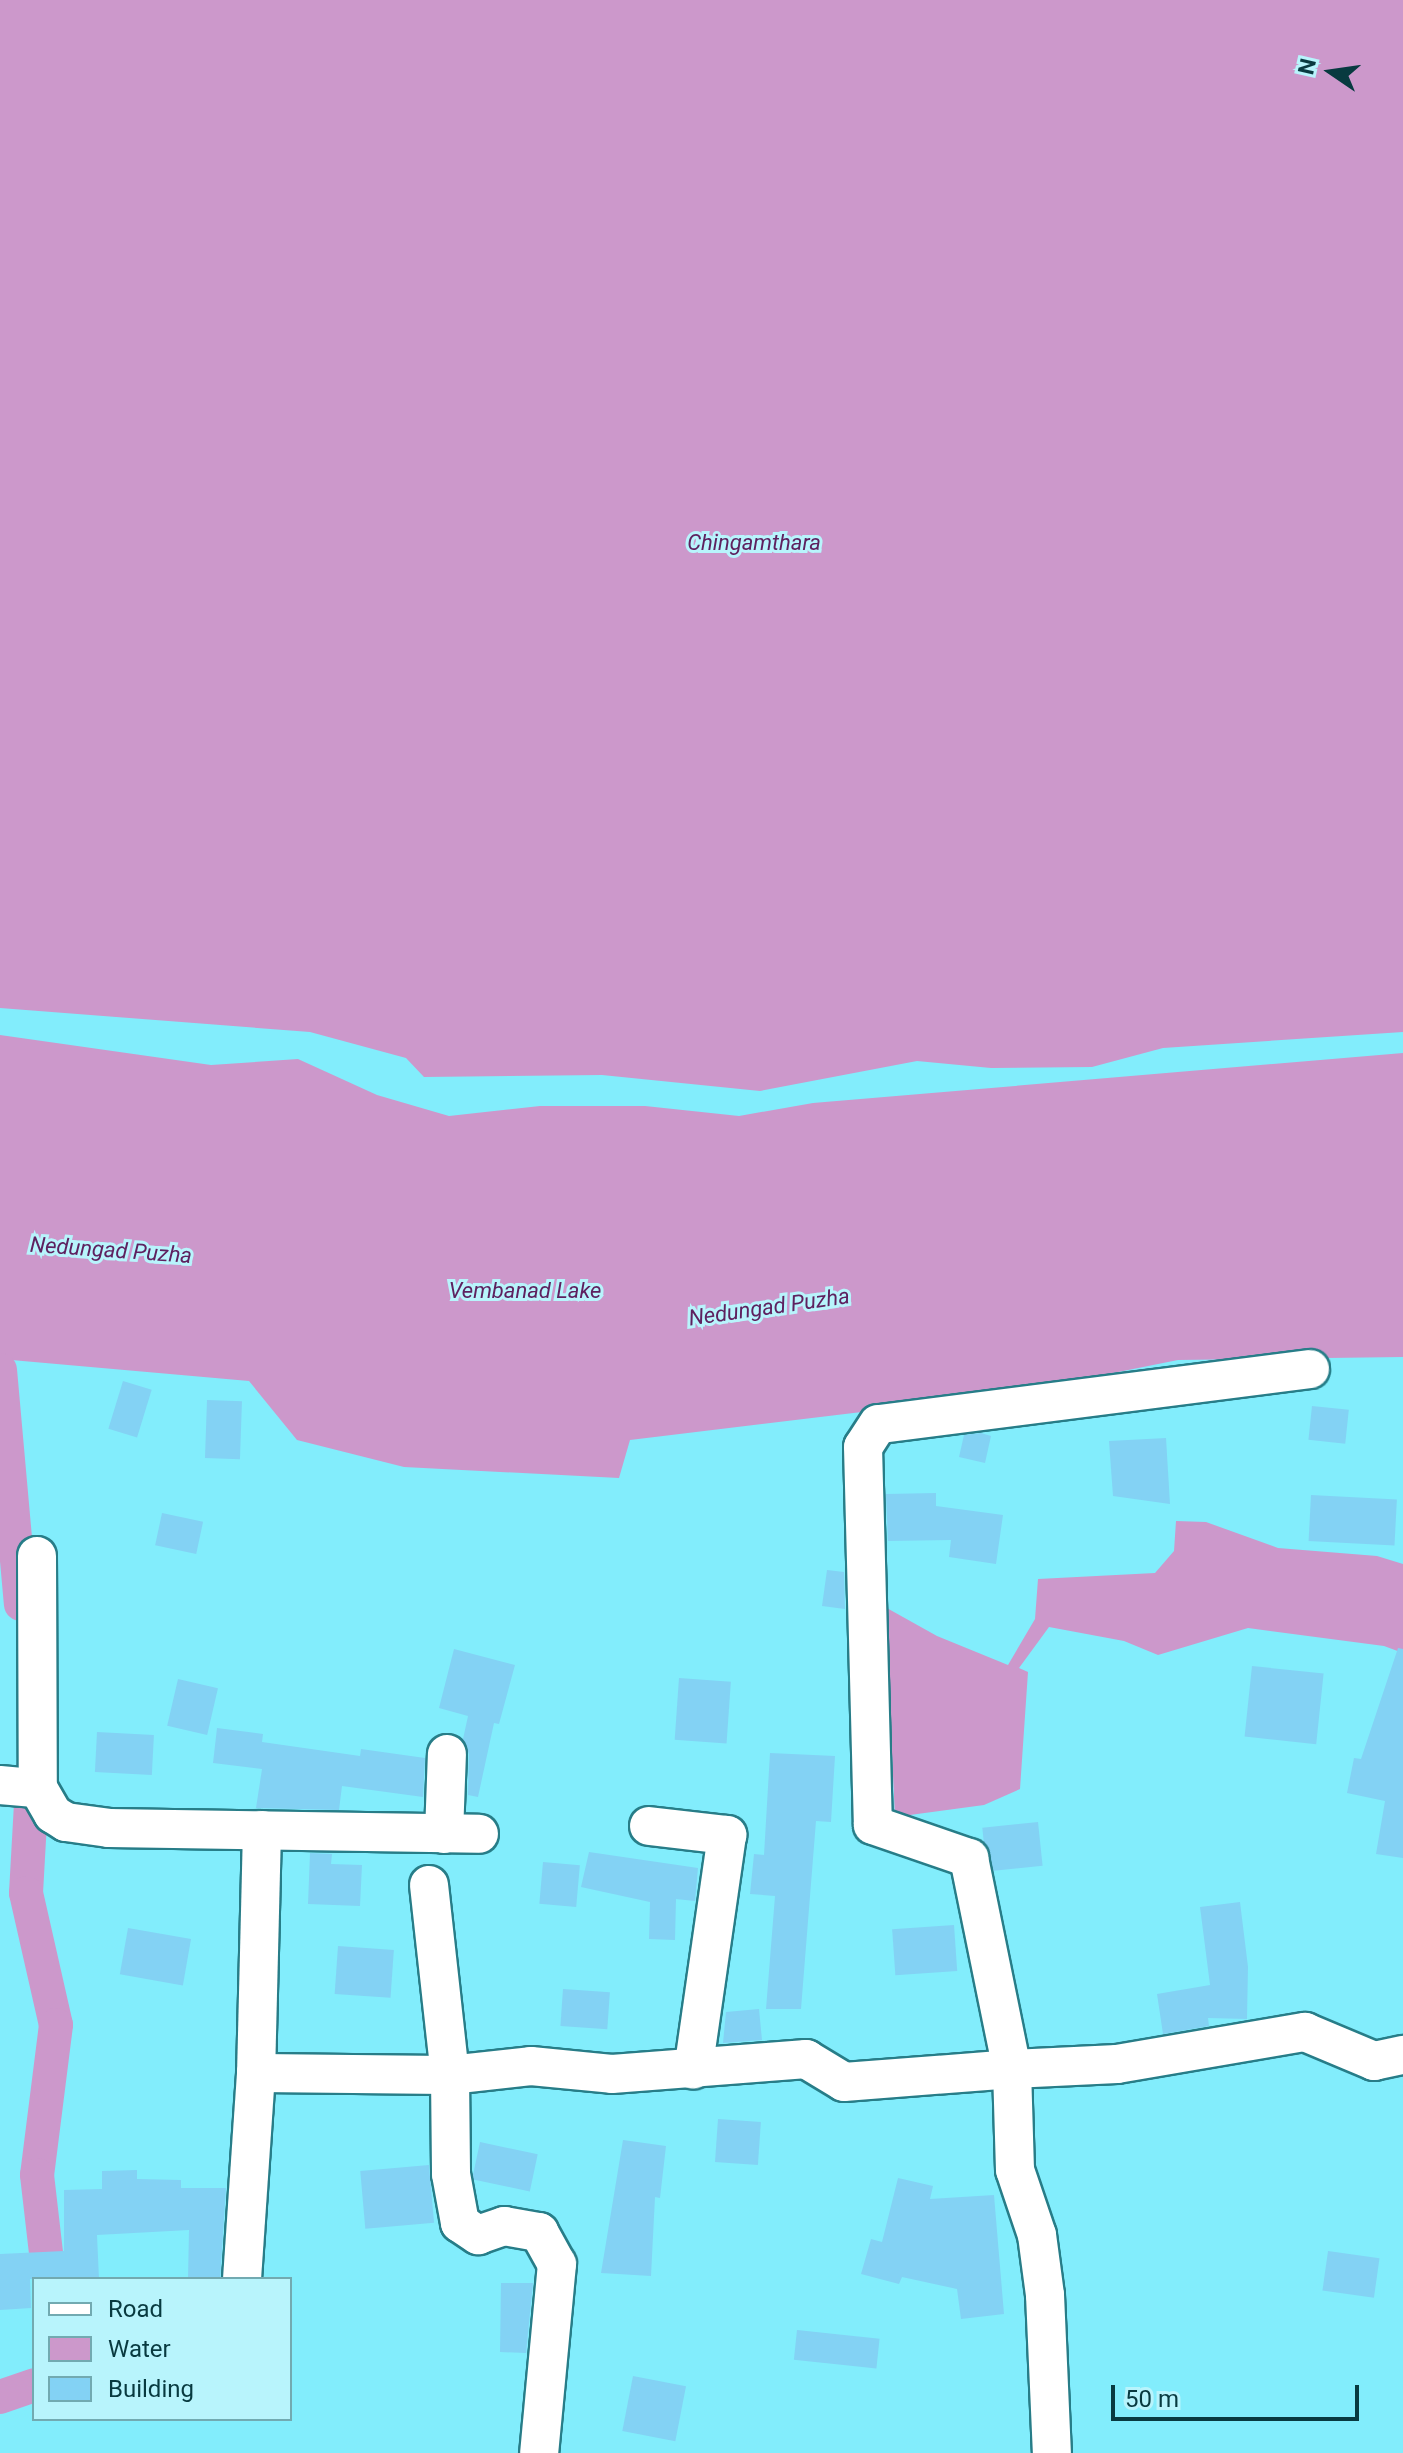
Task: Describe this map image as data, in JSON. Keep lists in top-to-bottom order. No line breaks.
{"water":["Chingamthara","Nedungad Puzha","Vembanad Lake"],"legend":["Road","Water","Building"],"scale_bar":"50 m","north":"left"}
